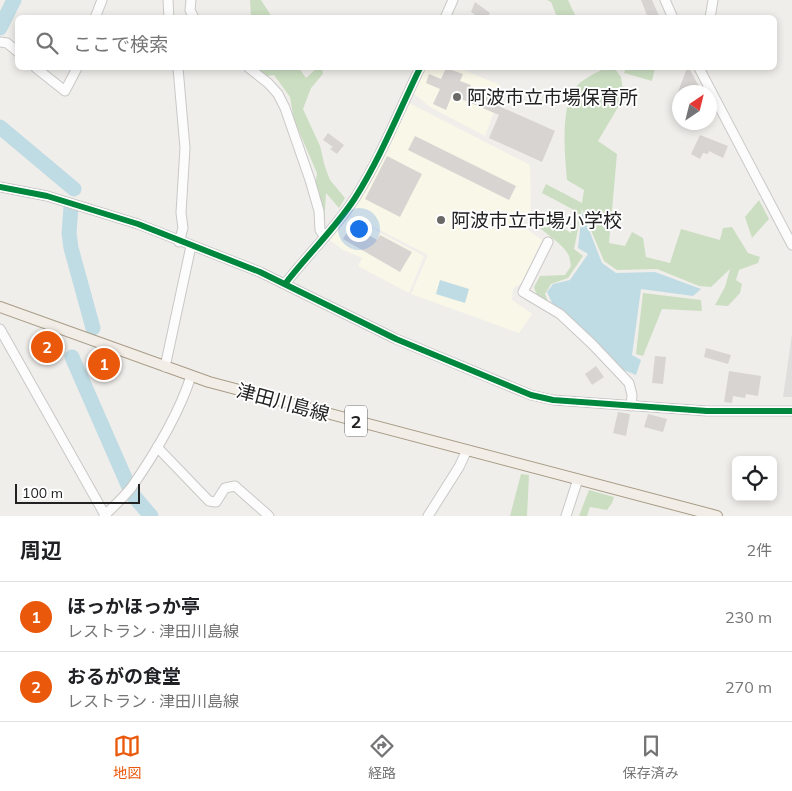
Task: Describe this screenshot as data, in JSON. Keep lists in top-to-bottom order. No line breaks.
{"streets":{"main road":["津田川島線","2"]},"places":["阿波市立市場保育所","阿波市立市場小学校"],"scale_bar":"100 m","north":"top right","page":{"search":"ここで検索","pins":["2","1"],"scale":"100 m","heading":["周辺","2件"],"list":[{"mark":"1","name":"ほっかほっか亭","note":"レストラン · 津田川島線","value":"230 m"},{"mark":"2","name":"おるがの食堂","note":"レストラン · 津田川島線","value":"270 m"}],"nav":["地図","経路","保存済み"]}}
